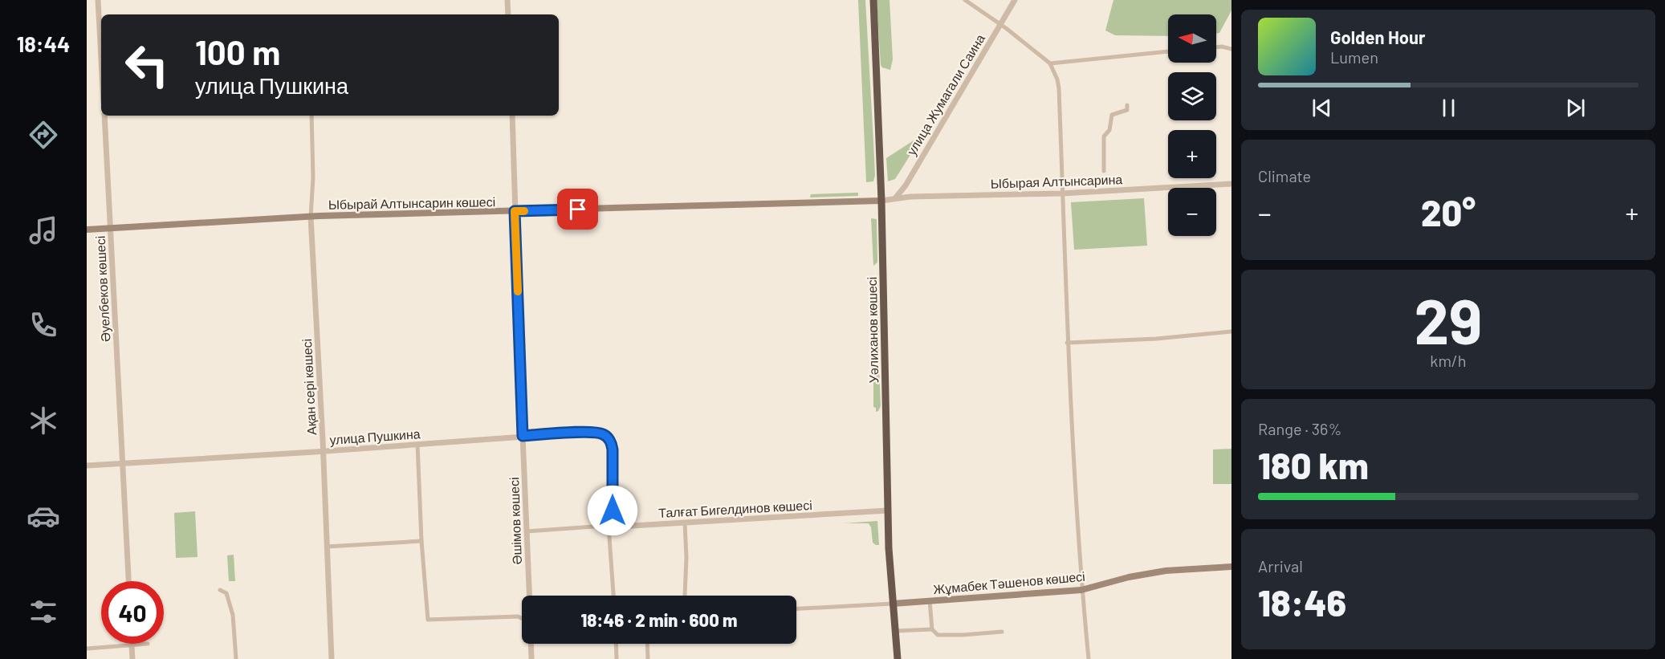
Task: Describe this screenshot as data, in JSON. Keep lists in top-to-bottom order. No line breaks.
{"streets":{"highway":["Уәлиханов көшесі"],"main road":["Ыбырай Алтынсарин көшесі","Жұмабек Тәшенов көшесі"],"street":["улица Жумагали Саина","Ыбырая Алтынсарина","Әуелбеков көшесі","Ақан сері көшесі","улица Пушкина","Талғат Бигелдинов көшесі","Әшімов көшесі"]},"crossings":[["улица Жумагали Саина","Ыбырая Алтынсарина"],["Ыбырая Алтынсарина","Ыбырай Алтынсарин көшесі"],["Ыбырая Алтынсарина","Уәлиханов көшесі"],["Ыбырай Алтынсарин көшесі","Әуелбеков көшесі"],["Ыбырай Алтынсарин көшесі","Уәлиханов көшесі"],["Ыбырай Алтынсарин көшесі","Ақан сері көшесі"],["Ыбырай Алтынсарин көшесі","Әшімов көшесі"],["Әуелбеков көшесі","улица Пушкина"],["Уәлиханов көшесі","Талғат Бигелдинов көшесі"],["Уәлиханов көшесі","Жұмабек Тәшенов көшесі"],["Ақан сері көшесі","улица Пушкина"],["улица Пушкина","Талғат Бигелдинов көшесі"],["улица Пушкина","Әшімов көшесі"],["Талғат Бигелдинов көшесі","Әшімов көшесі"]],"north":"left","page":{"tabs":"18:44","map_buttons":["+","−"],"turn":["100 m","улица Пушкина"],"song":["Golden Hour","Lumen"],"tile":["Climate",["29","km/h"],["Range · 36%","180 km"],["Arrival","18:46"]],"heat":["−","20°","+"],"limit":"40","trip":"18:46 · 2 min · 600 m"}}
